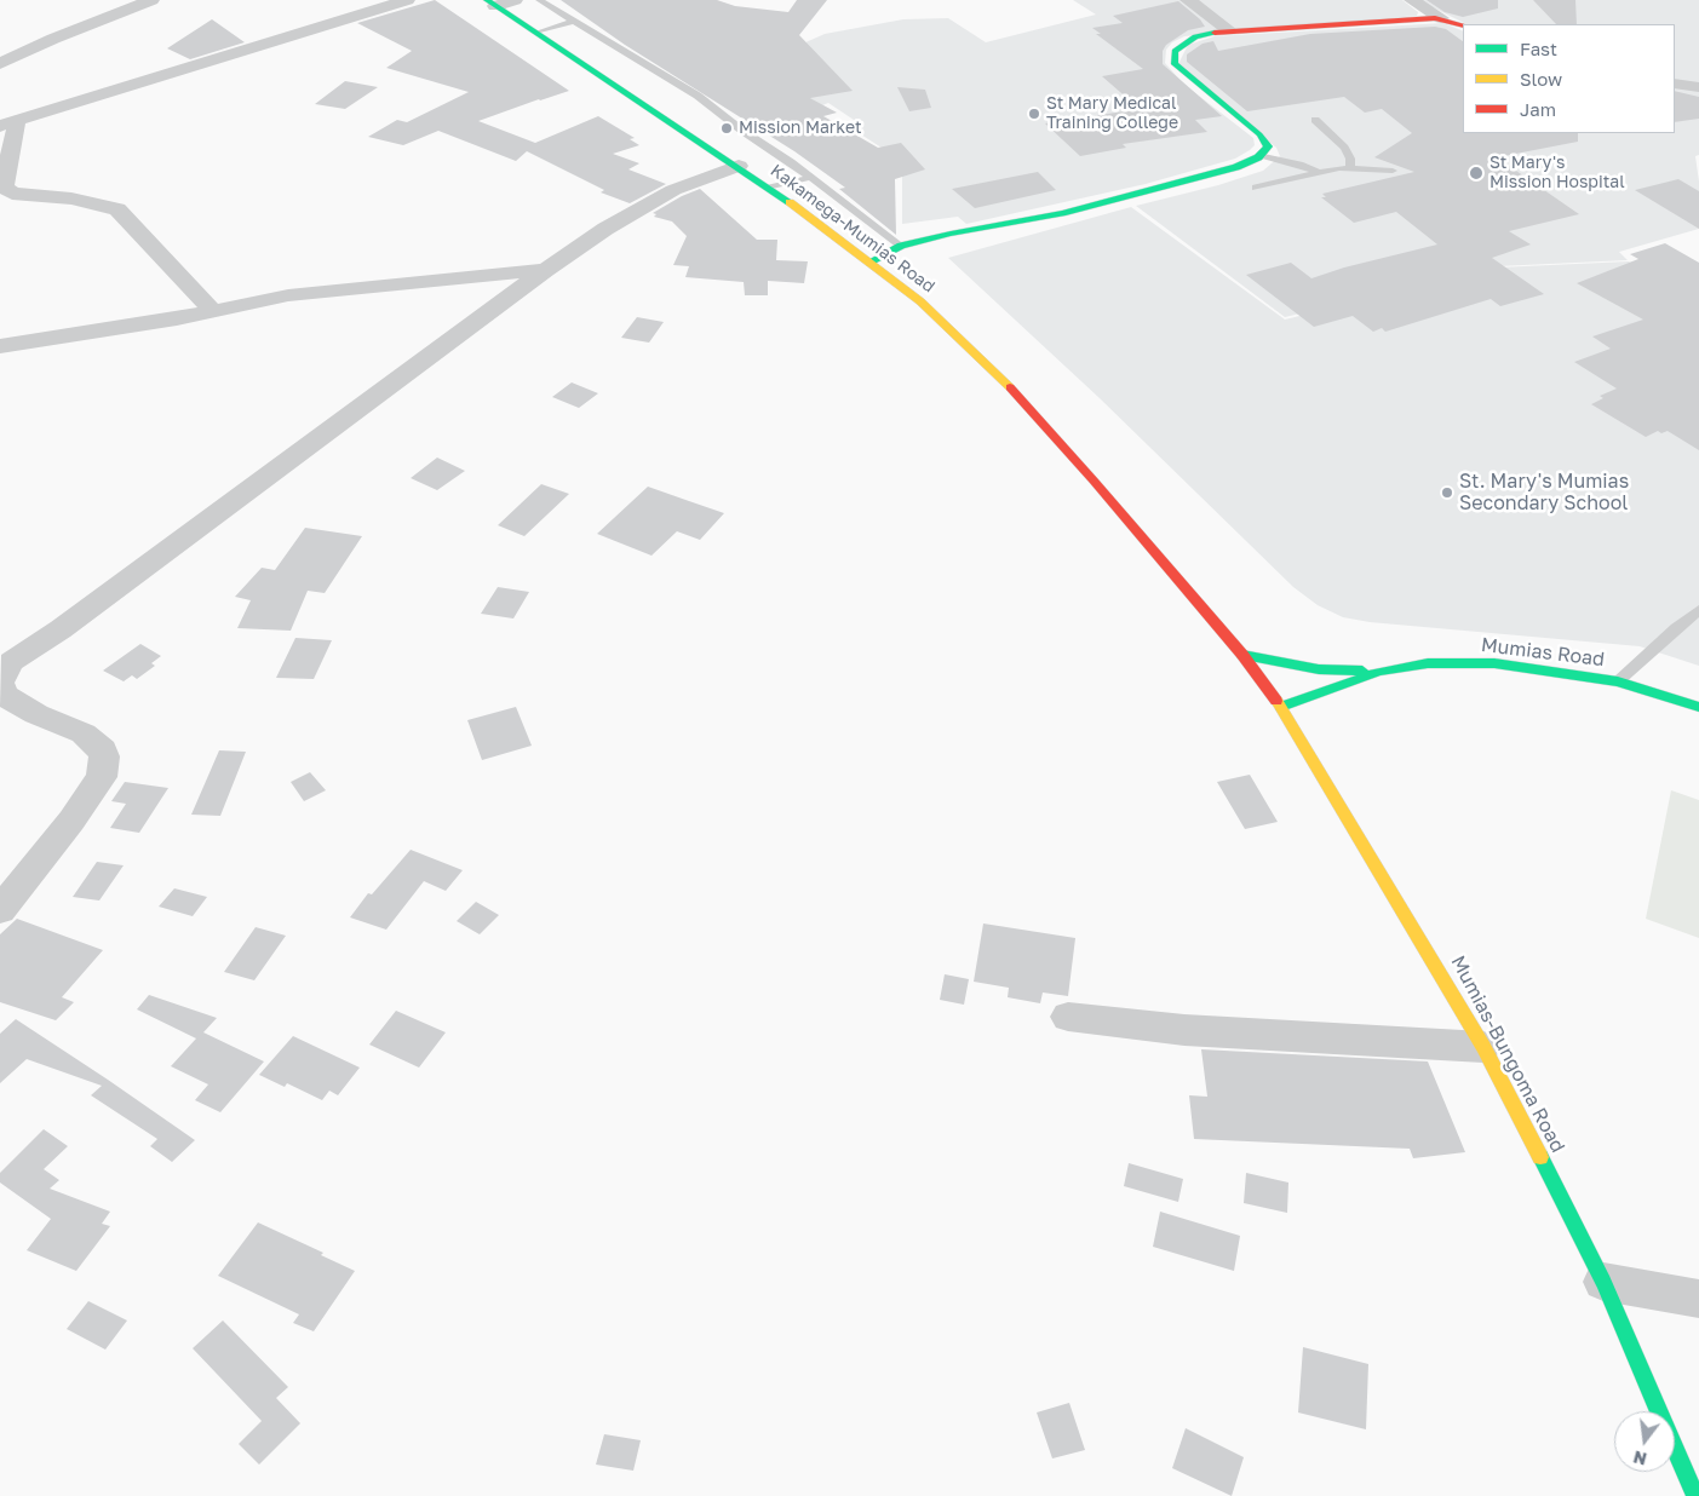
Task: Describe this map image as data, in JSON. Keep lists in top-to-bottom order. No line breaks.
{"streets":{"main road":["Kakamega-Mumias Road","Mumias Road","Mumias-Bungoma Road"]},"crossings":[["Kakamega-Mumias Road","Mumias Road"],["Kakamega-Mumias Road","Mumias-Bungoma Road"],["Mumias Road","Mumias-Bungoma Road"]],"places":["St Mary Medical Training College","Mission Market","St Mary's Mission Hospital","St. Mary's Mumias Secondary School"],"legend":["Fast","Slow","Jam"],"north":"bottom"}
